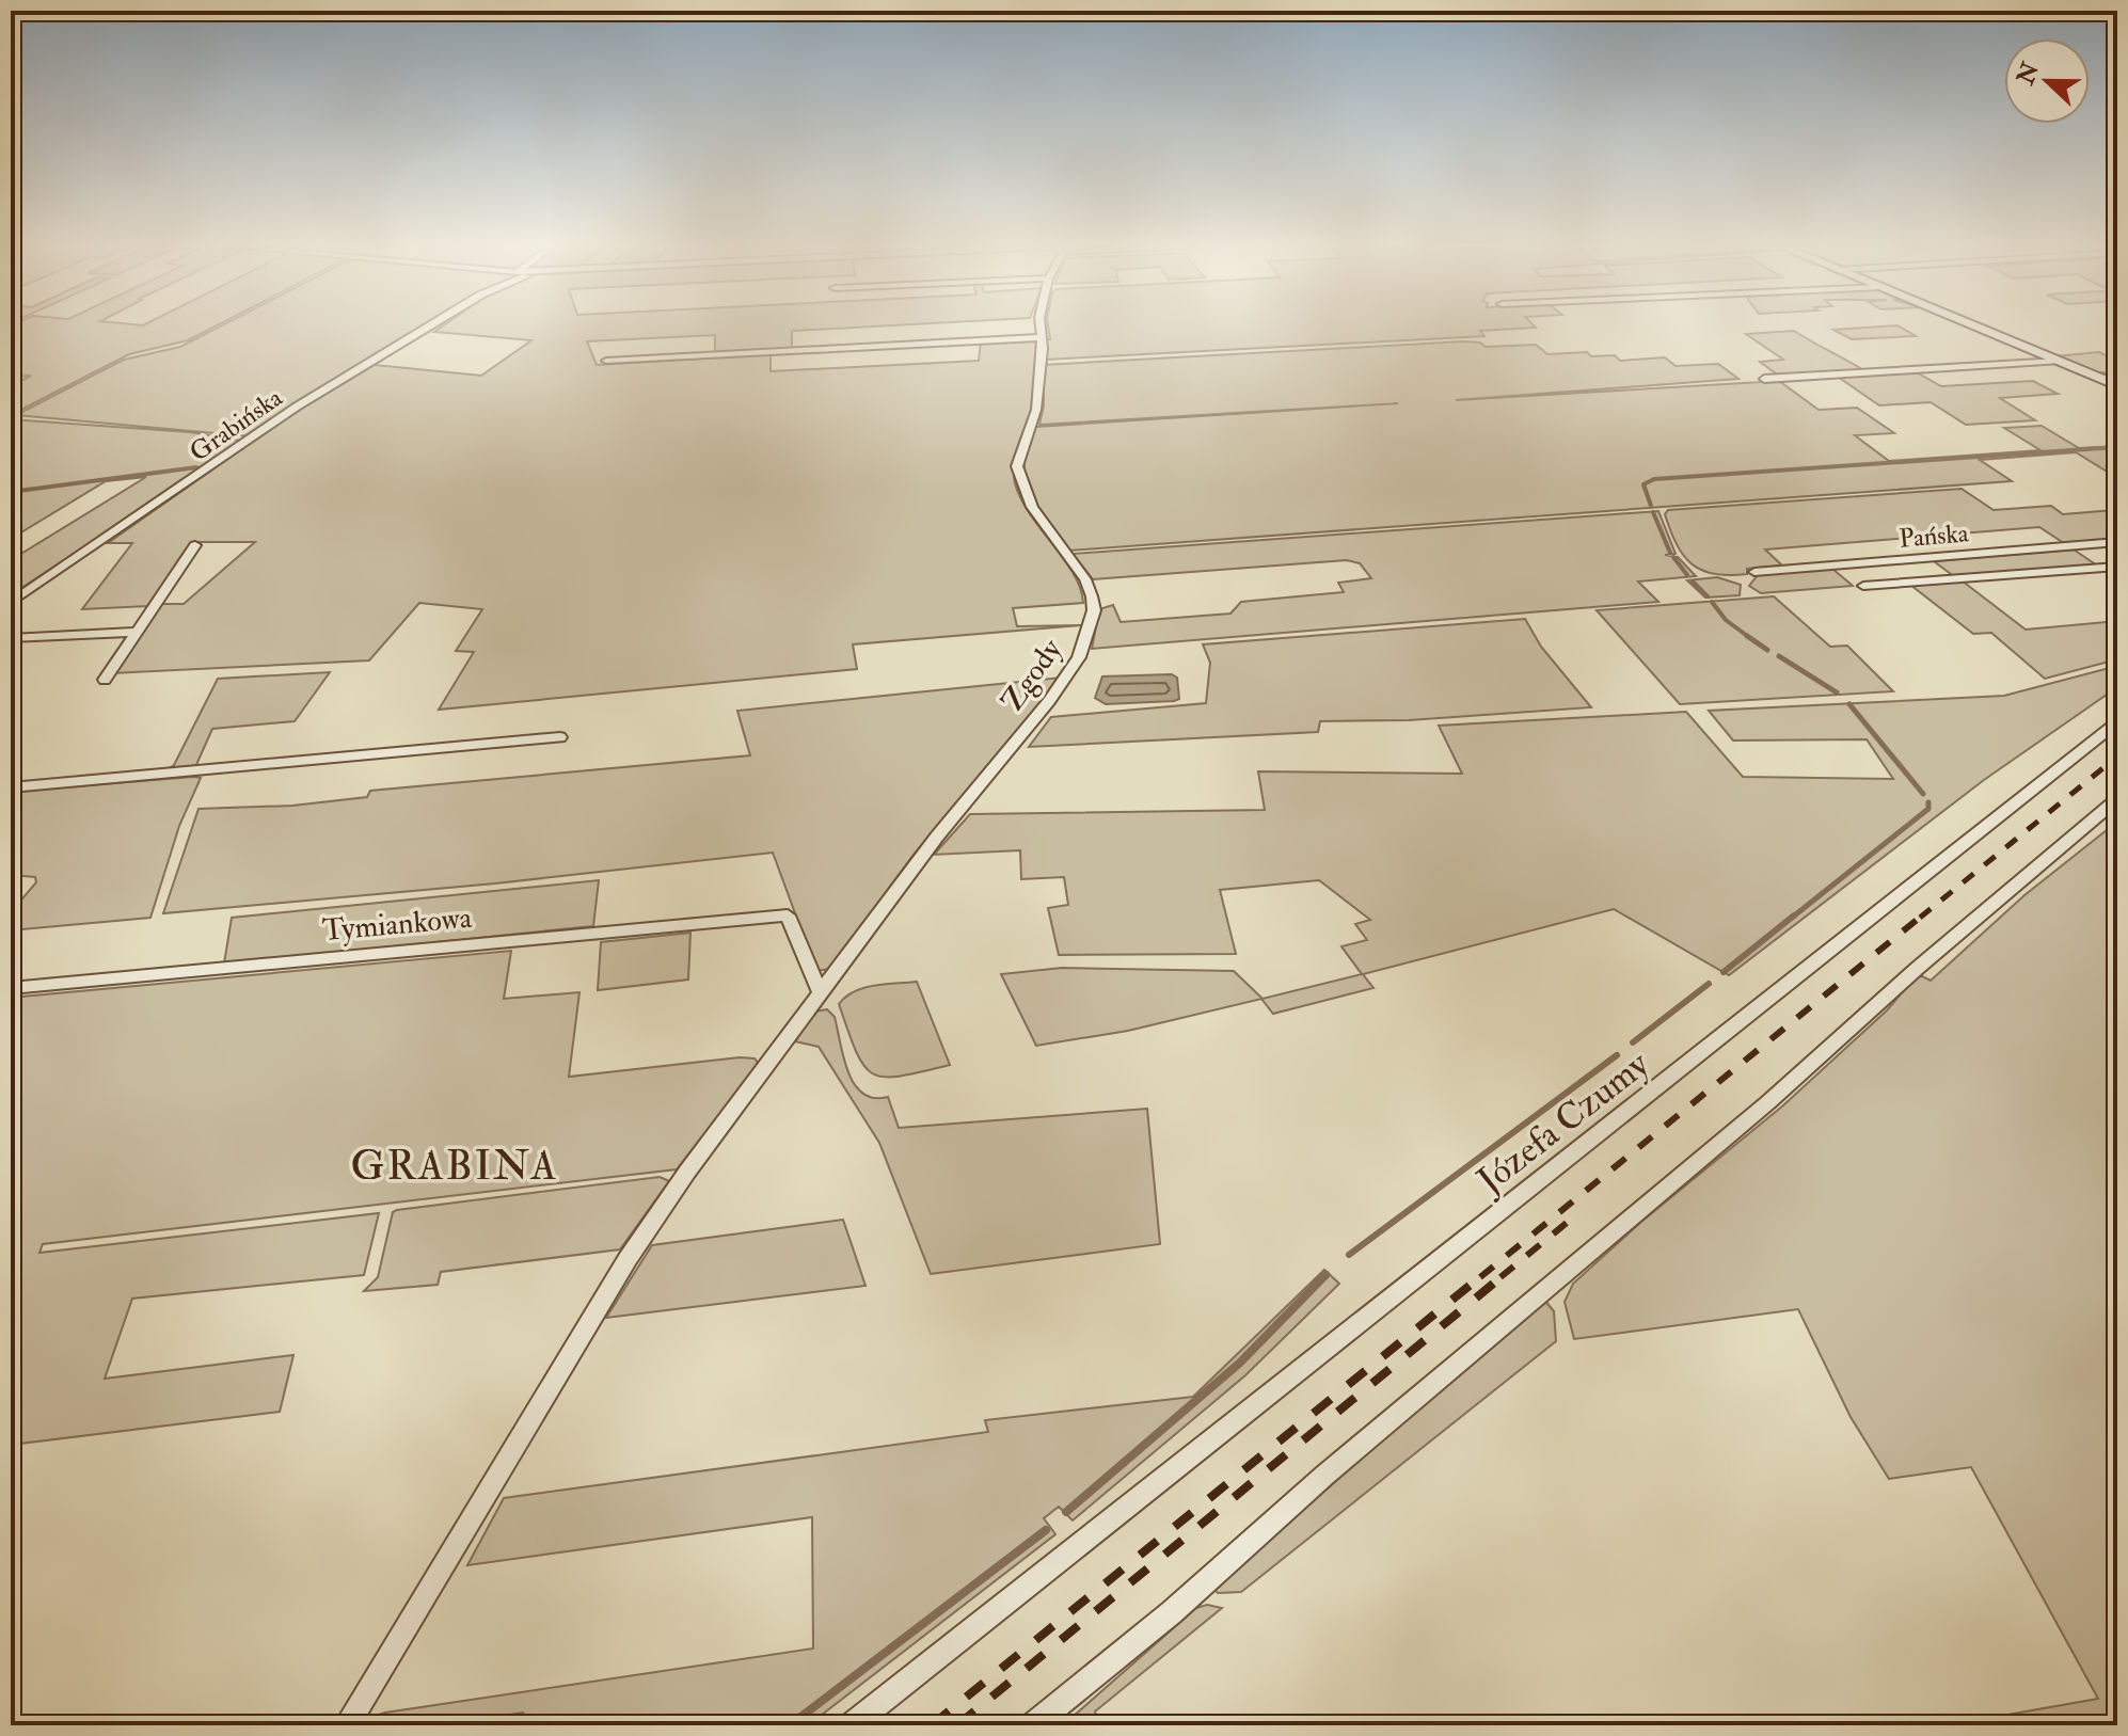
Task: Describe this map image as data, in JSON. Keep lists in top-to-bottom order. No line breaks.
{"streets":{"street":["Grabińska","Pańska","Zgody","Tymiankowa","Józefa Czumy"]},"crossings":[["Zgody","Tymiankowa"]],"districts":["GRABINA"],"north":"left"}
